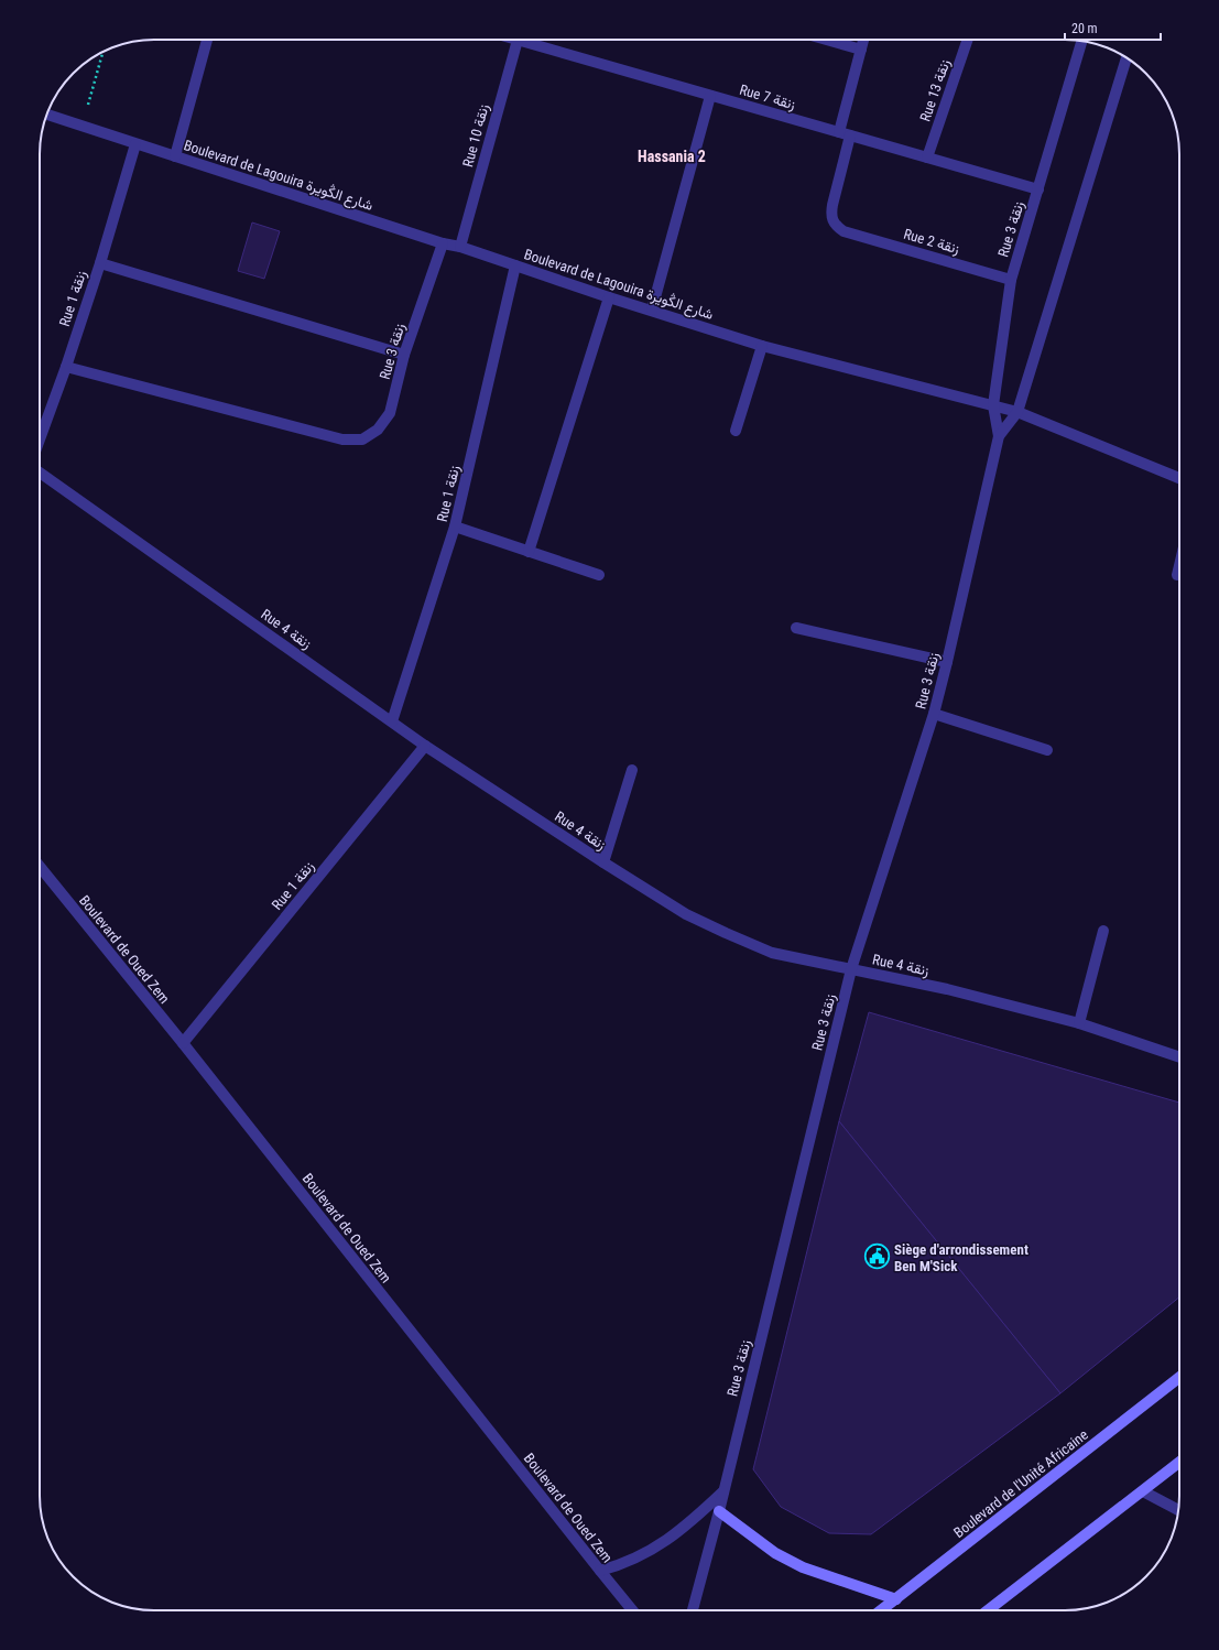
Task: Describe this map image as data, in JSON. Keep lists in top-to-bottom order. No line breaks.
{"streets":{"main road":["Boulevard de l'Unité Africaine"],"street":["Rue 13 زنقة","Rue 7 زنقة","Rue 10 زنقة","Boulevard de Lagouira شارع الڭويرة","Rue 3 زنقة","Rue 2 زنقة","Rue 1 زنقة","Rue 4 زنقة","Boulevard de Oued Zem"]},"crossings":[["Rue 13 زنقة","Rue 7 زنقة"],["Rue 7 زنقة","Rue 3 زنقة"],["Rue 7 زنقة","Rue 2 زنقة"],["Rue 10 زنقة","Boulevard de Lagouira شارع الڭويرة"],["Boulevard de Lagouira شارع الڭويرة","Rue 3 زنقة"],["Boulevard de Lagouira شارع الڭويرة","Rue 1 زنقة"],["Rue 3 زنقة","Rue 2 زنقة"],["Rue 3 زنقة","Rue 1 زنقة"],["Rue 3 زنقة","Rue 4 زنقة"],["Rue 1 زنقة","Rue 4 زنقة"],["Rue 1 زنقة","Boulevard de Oued Zem"]],"districts":["Hassania 2"],"places":{"public building":["Siège d'arrondissement Ben M'Sick"]},"scale_bar":"20 m"}
